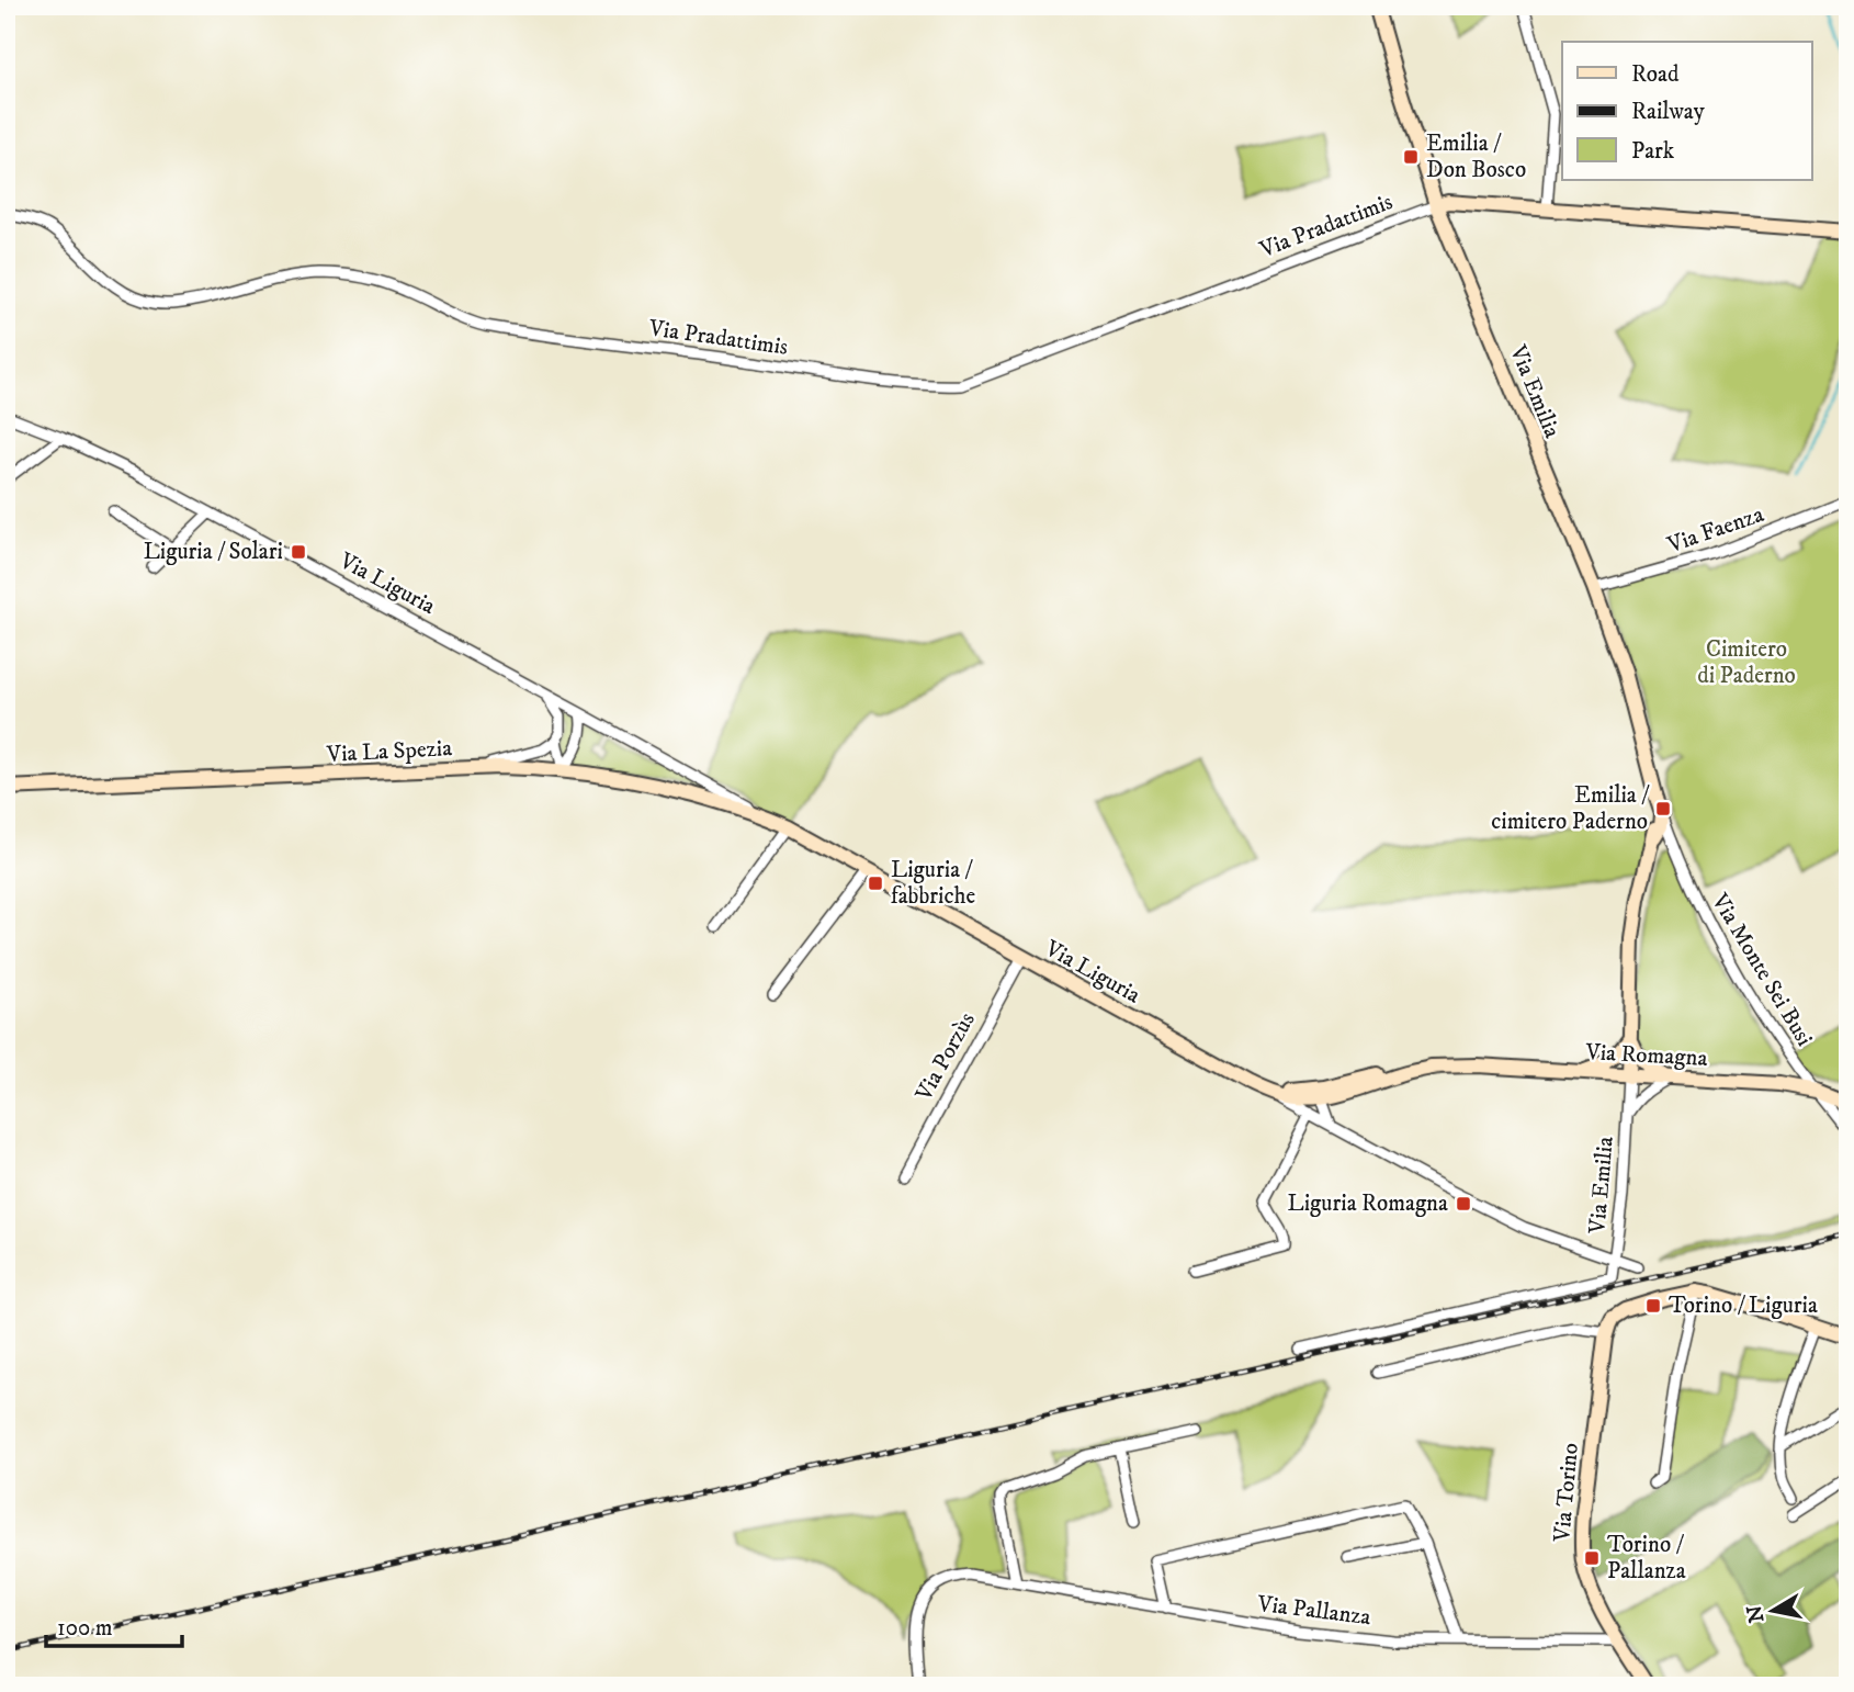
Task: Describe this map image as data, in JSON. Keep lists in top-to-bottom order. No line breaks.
{"streets":{"main road":["Via Emilia","Via Liguria","Via La Spezia","Via Romagna","Via Torino"],"street":["Via Pradattimis","Via Faenza","Via Monte Sei Busi","Via Porzùs","Via Pallanza"]},"crossings":[["Via Pradattimis","Via Emilia"],["Via Emilia","Via Faenza"],["Via Emilia","Via Monte Sei Busi"],["Via Emilia","Via Romagna"],["Via Liguria","Via La Spezia"],["Via Liguria","Via Romagna"],["Via Liguria","Via Porzùs"],["Via Monte Sei Busi","Via Romagna"],["Via Torino","Via Pallanza"]],"parks":["Cimitero di Paderno"],"places":{"transit":["Emilia / Don Bosco","Liguria / Solari","Emilia / cimitero Paderno","Liguria / fabbriche","Liguria Romagna","Torino / Liguria","Torino / Pallanza"]},"legend":["Road","Railway","Park"],"scale_bar":"100 m","north":"left"}
